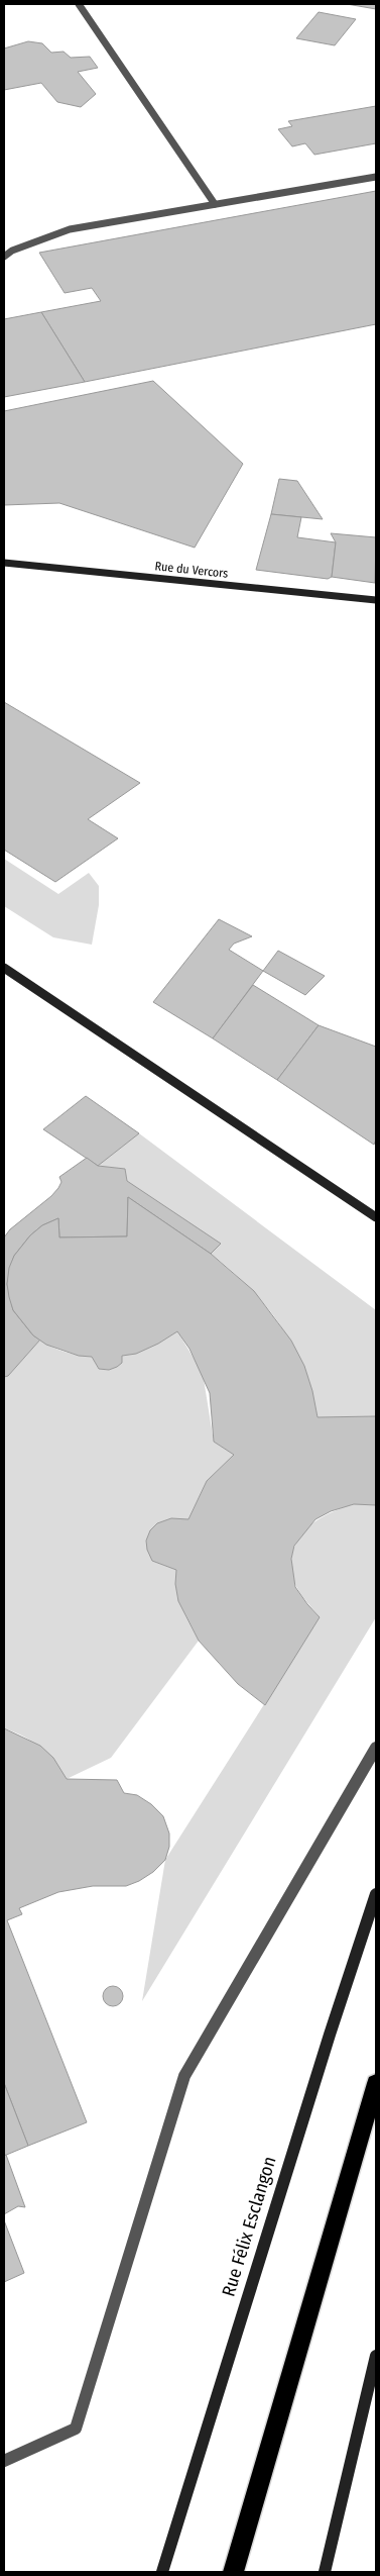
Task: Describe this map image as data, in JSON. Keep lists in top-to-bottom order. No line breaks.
{"streets":{"street":["Rue du Vercors","Rue Félix Esclangon"]}}
